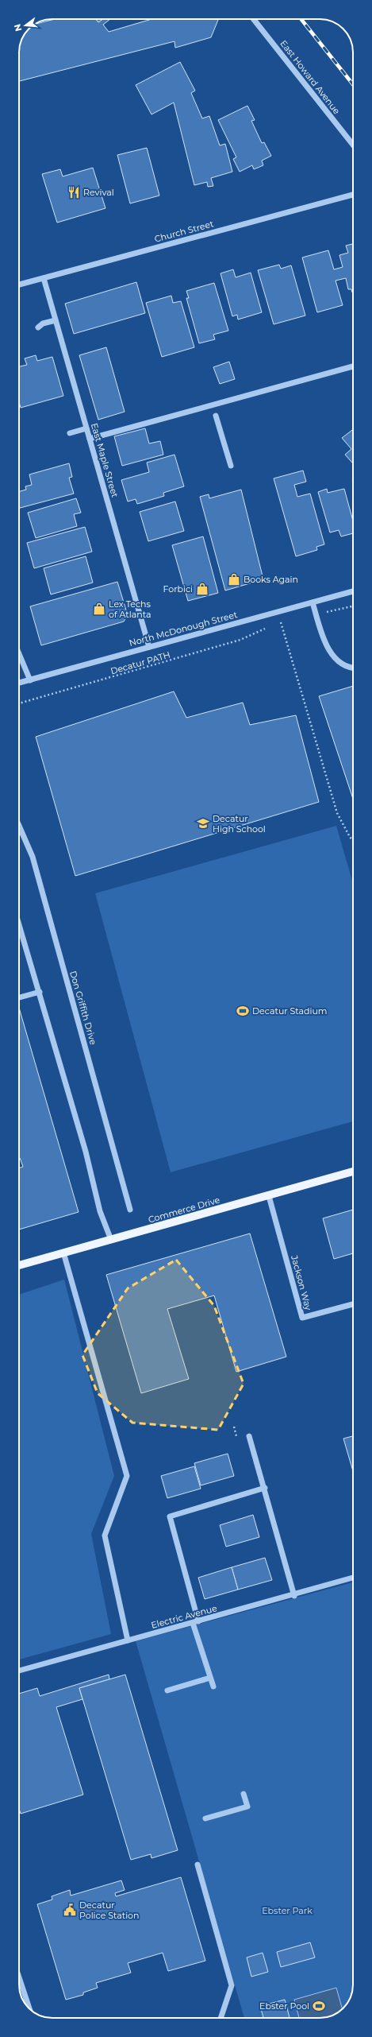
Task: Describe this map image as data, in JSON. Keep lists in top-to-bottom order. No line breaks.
{"streets":{"main road":["Commerce Drive"],"street":["East Howard Avenue","Church Street","East Maple Street","North McDonough Street","Don Griffith Drive","Jackson Way","Electric Avenue"],"path":["Decatur PATH"]},"crossings":[["Church Street","East Maple Street"],["East Maple Street","North McDonough Street"],["Commerce Drive","Jackson Way"]],"parks":["Ebster Park"],"places":{"restaurant":["Revival"],"shop":["Books Again","Forbici","Lex Techs of Atlanta"],"school or university":["Decatur High School"],"sports":["Decatur Stadium","Ebster Pool"],"public building":["Decatur Police Station"]},"north":"left"}
